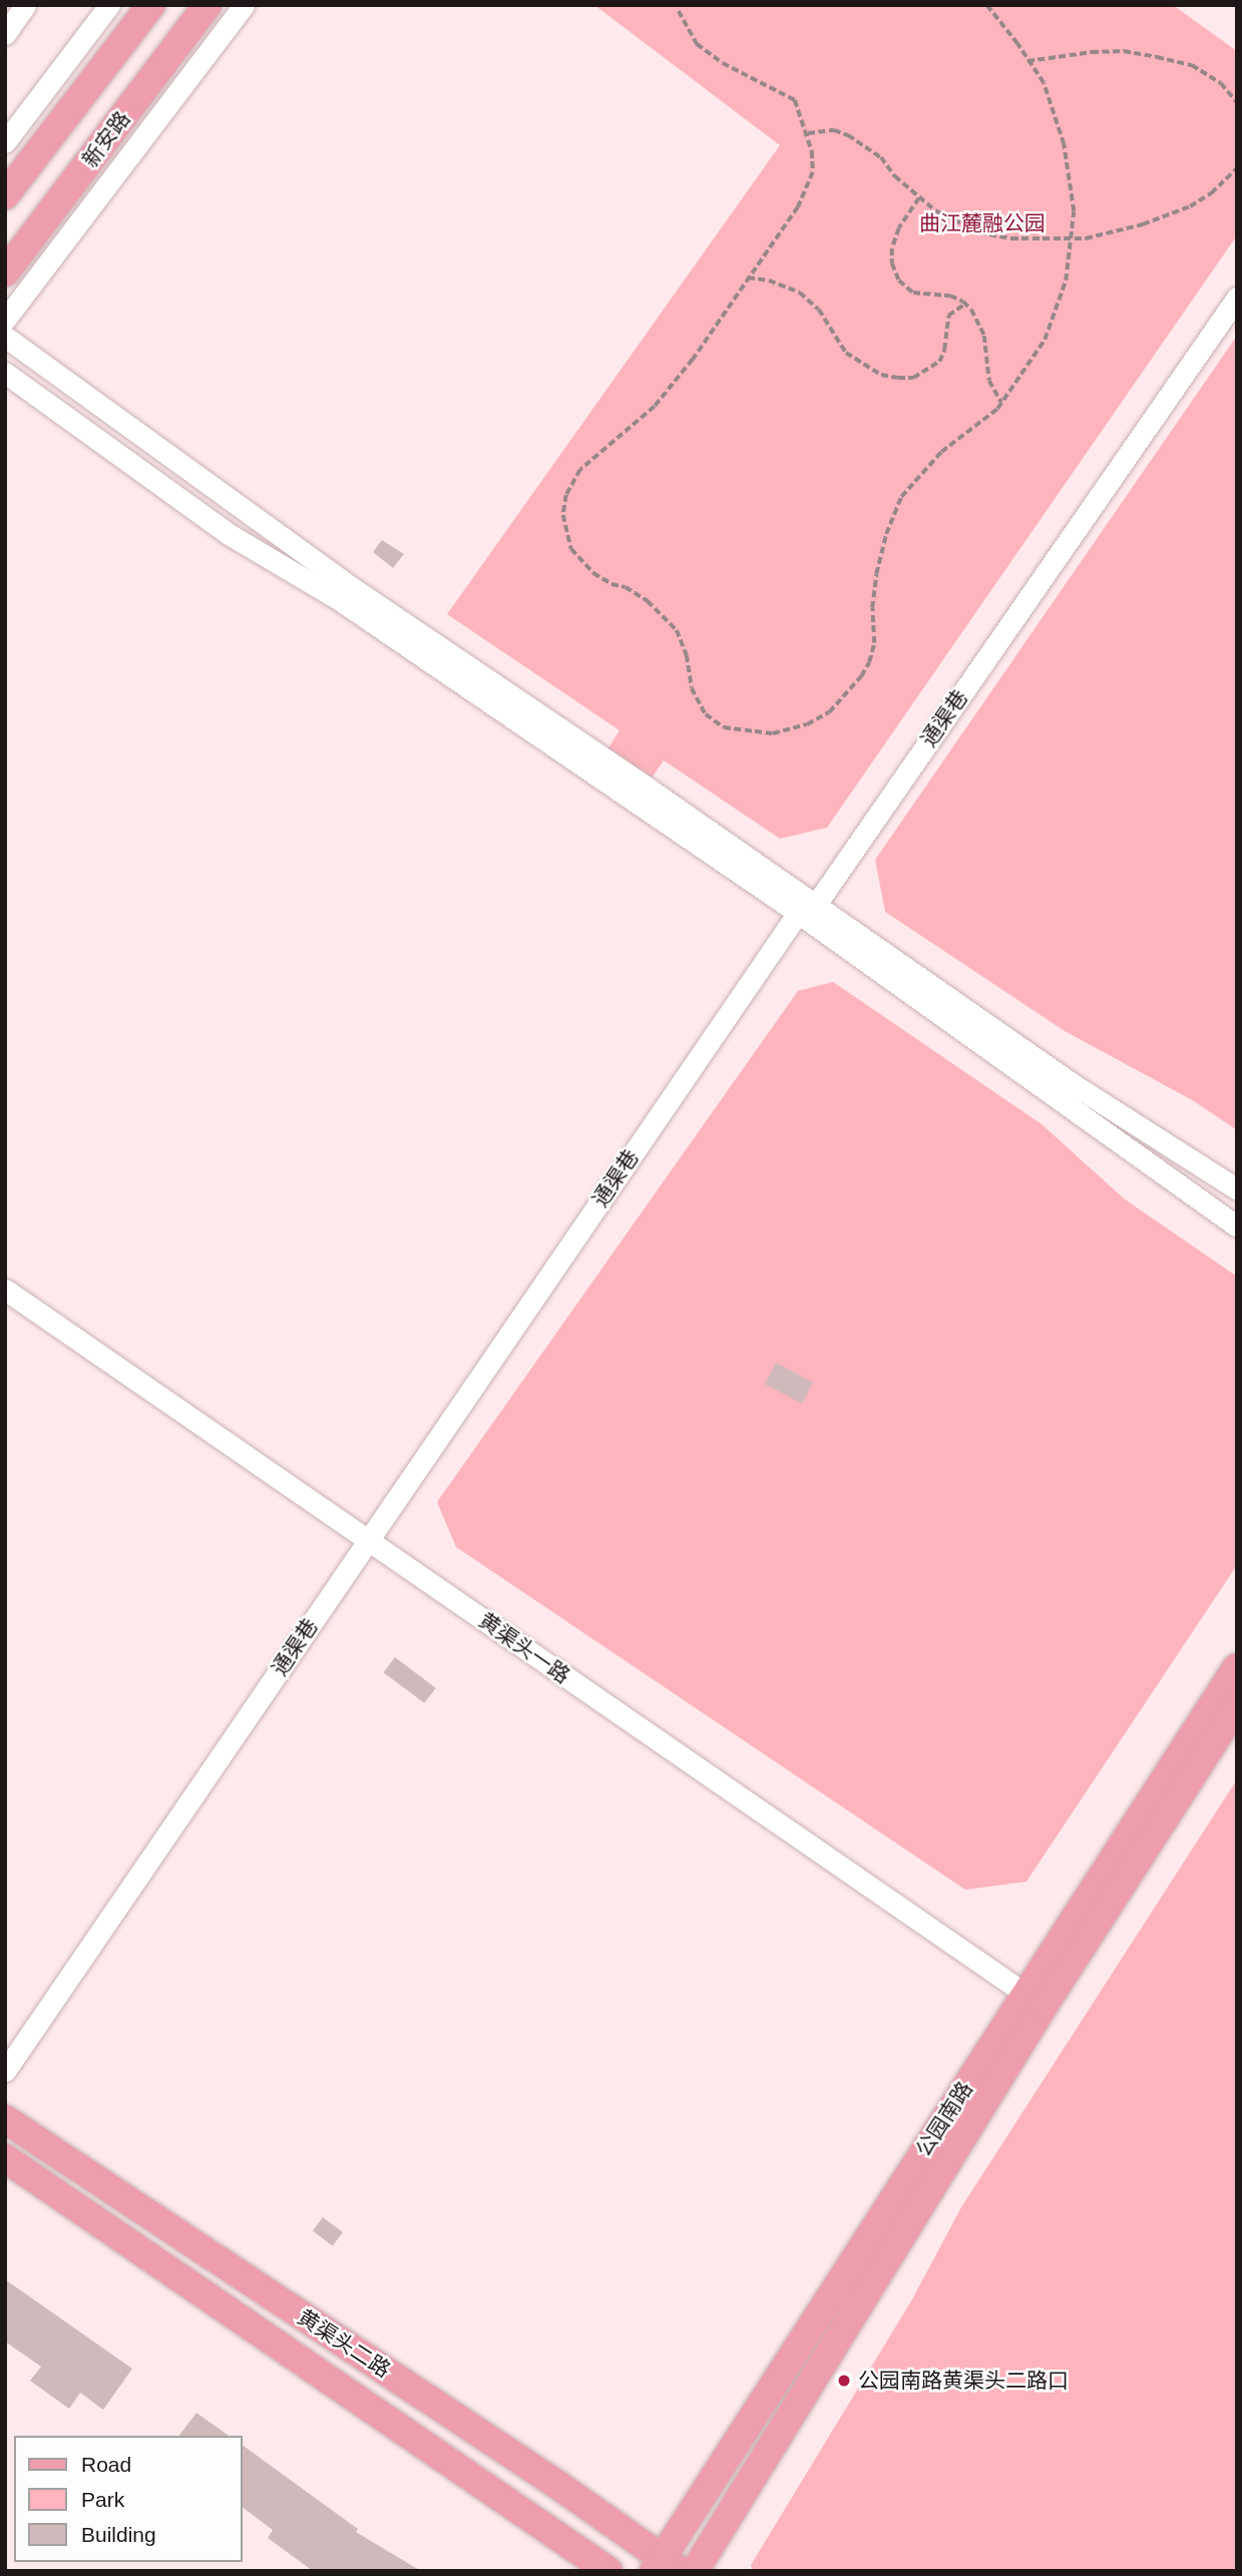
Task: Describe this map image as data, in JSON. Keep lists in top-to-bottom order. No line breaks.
{"streets":{"main road":["新安路","公园南路","黄渠头二路"],"street":["通渠巷","黄渠头一路"]},"crossings":[["通渠巷","黄渠头一路"],["黄渠头一路","公园南路"],["公园南路","黄渠头二路"]],"parks":["曲江麓融公园"],"places":["公园南路黄渠头二路口"],"legend":["Road","Park","Building"]}
